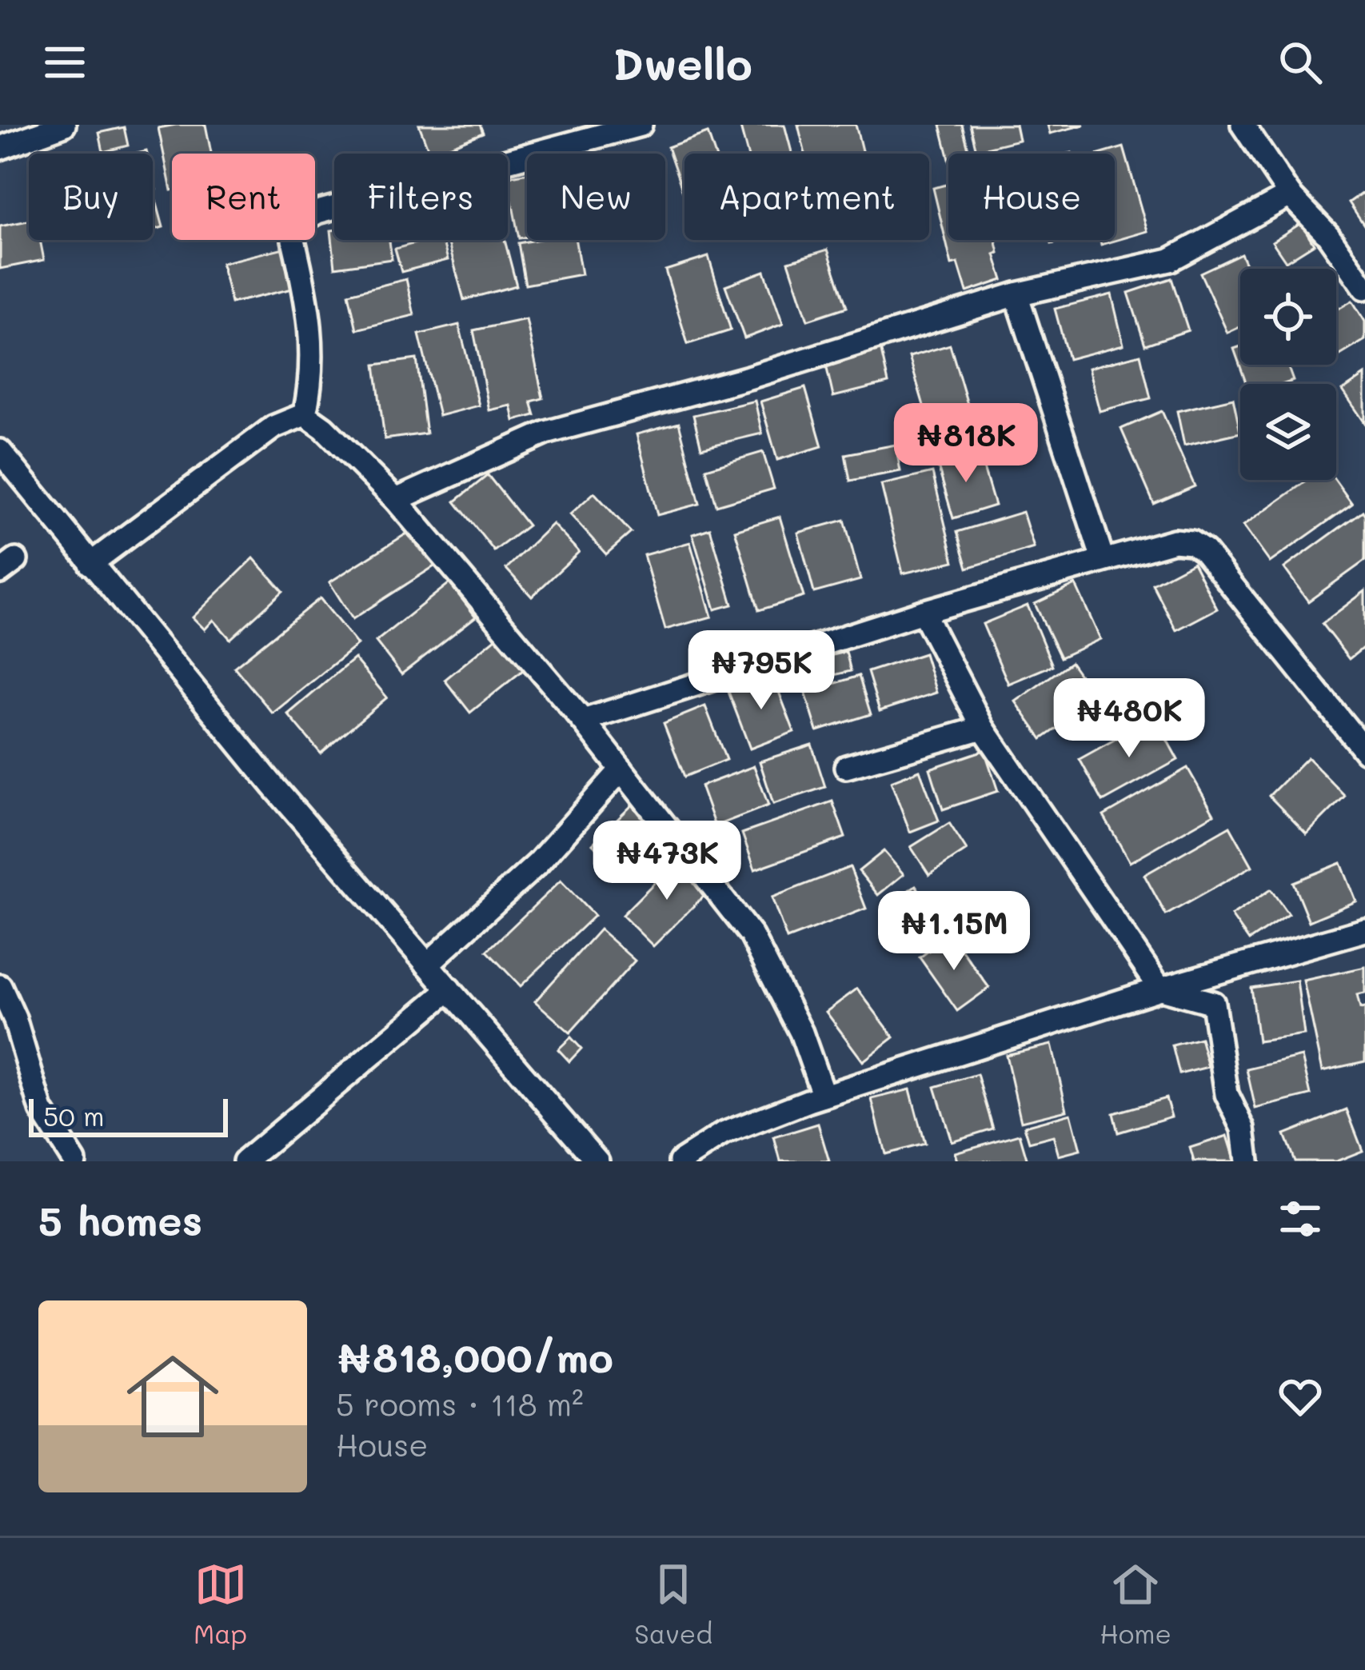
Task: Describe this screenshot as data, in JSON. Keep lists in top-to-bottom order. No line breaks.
{"scale_bar":"50 m","page":{"header":"Dwello","chip":["Buy","Rent","Filters","New","Apartment","House"],"price":["₦818K","₦795K","₦480K","₦473K","₦1.15M"],"scale":"50 m","heading":"5 homes","list":[{"name":"₦818,000/mo","note":"5 rooms · 118 m² · House"}],"tabs":["Map","Saved","Home"]}}
